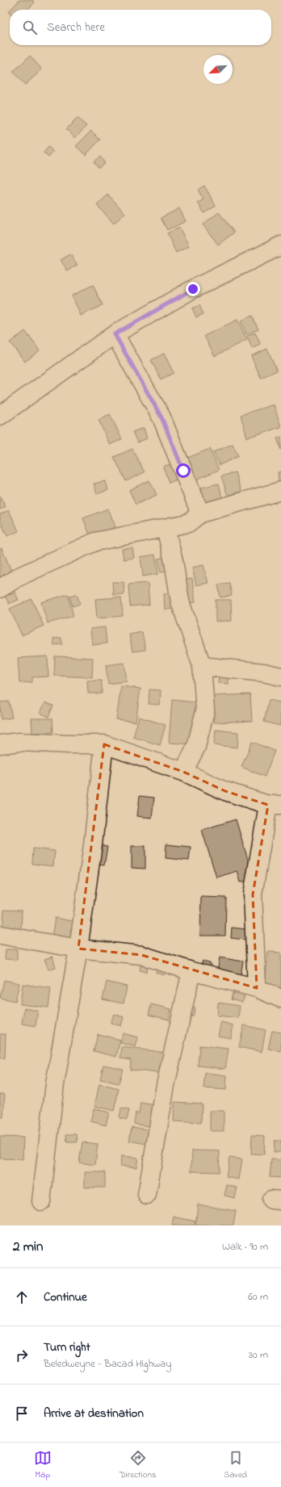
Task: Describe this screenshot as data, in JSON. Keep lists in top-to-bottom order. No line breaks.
{"north":"bottom left","page":{"search":"Search here","heading":["2 min","Walk · 90 m"],"list":[["Continue","60 m"],["Turn right","Beledweyne - Bacad Highway","30 m"],"Arrive at destination"],"nav":["Map","Directions","Saved"]}}
